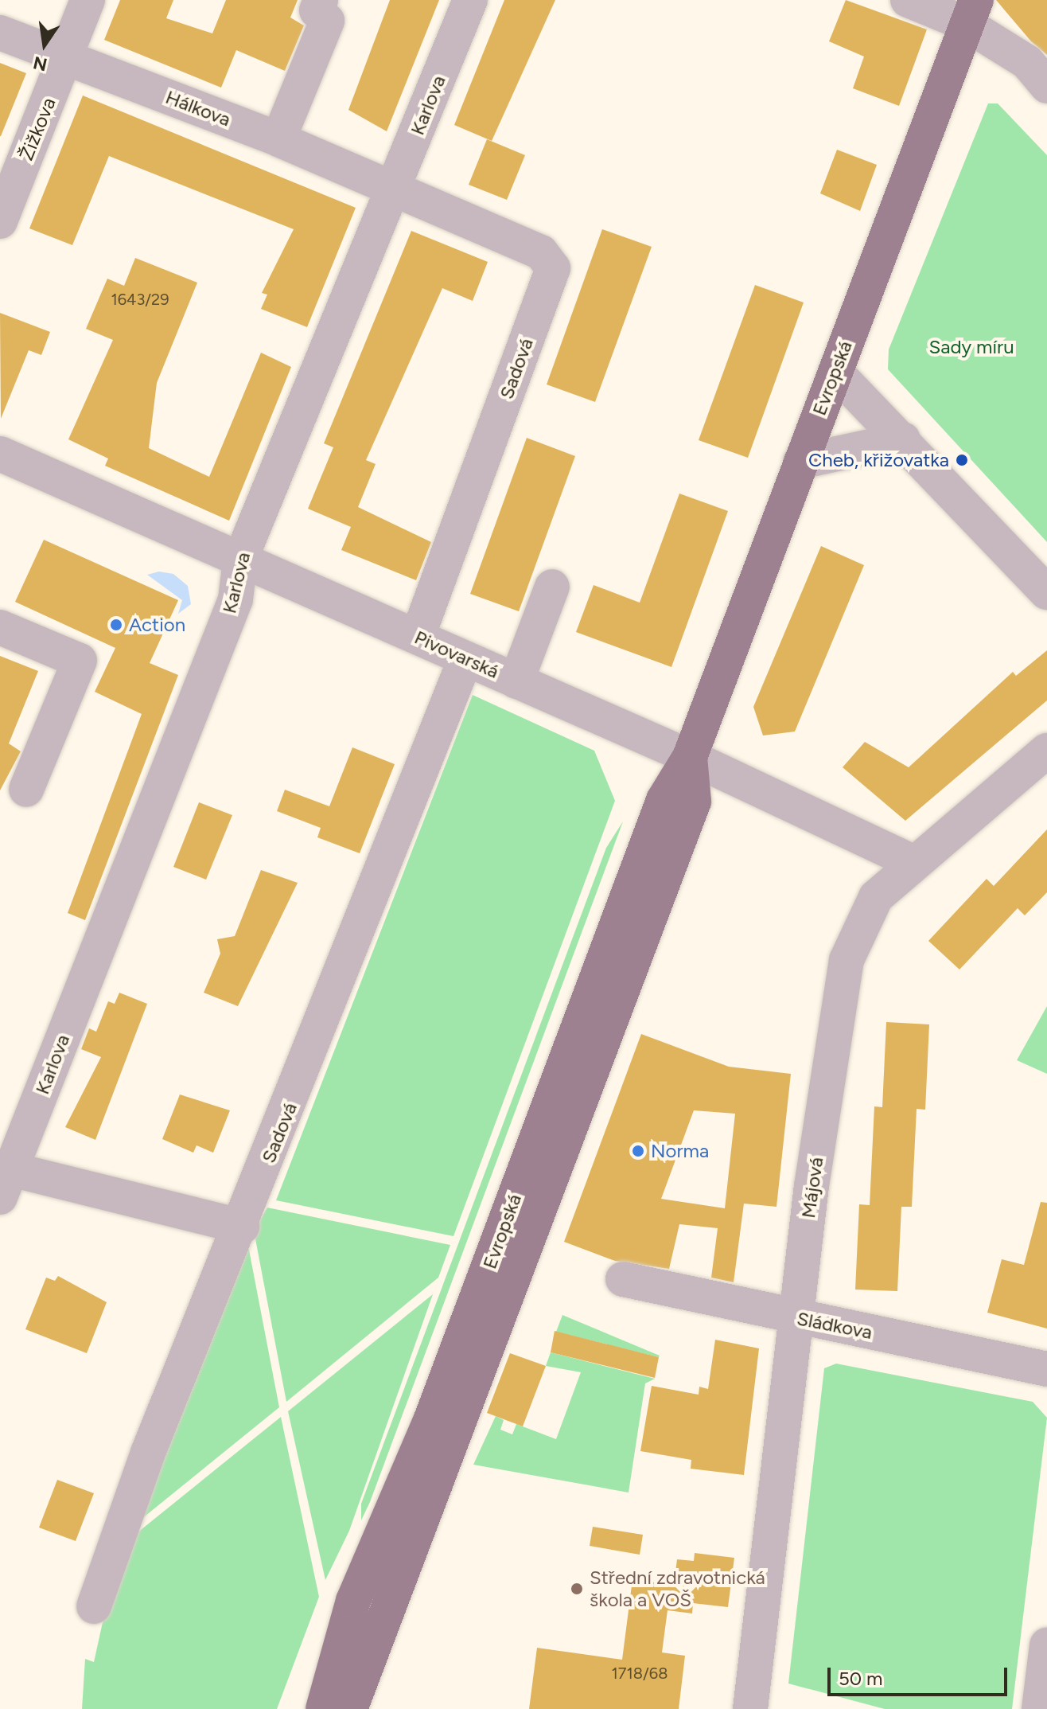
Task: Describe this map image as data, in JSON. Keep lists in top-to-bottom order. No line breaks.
{"streets":{"main road":["Evropská"],"street":["Karlova","Hálkova","Žižkova","Sadová","Pivovarská","Májová","Sládkova"]},"crossings":[["Karlova","Hálkova"],["Karlova","Sadová"],["Karlova","Pivovarská"],["Hálkova","Žižkova"],["Hálkova","Sadová"],["Sadová","Pivovarská"],["Evropská","Pivovarská"],["Pivovarská","Májová"],["Májová","Sládkova"]],"parks":["Sady míru"],"places":["Cheb, křižovatka","Action","Norma","Střední zdravotnická škola a VOŠ"],"house_numbers":["1643/29","1718/68"],"scale_bar":"50 m","north":"bottom"}
